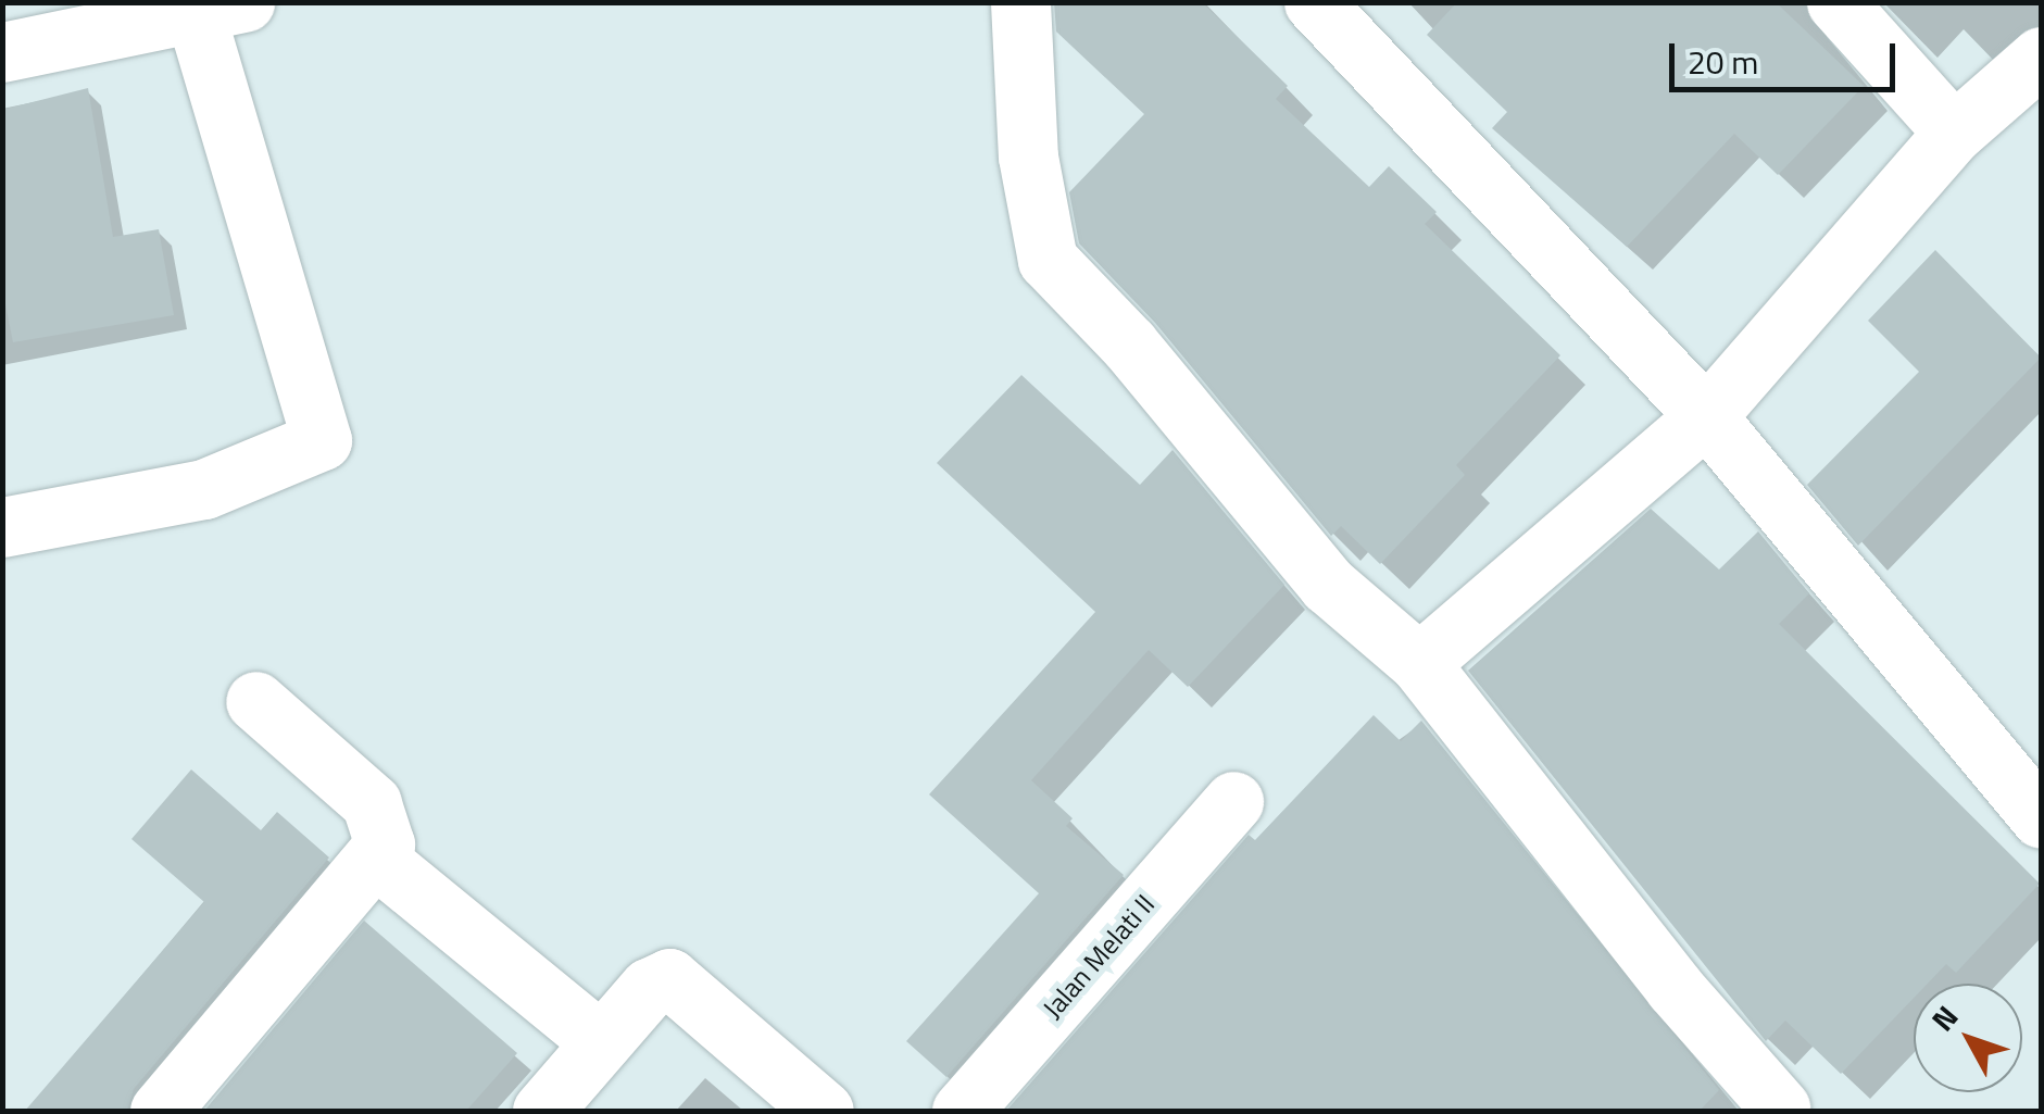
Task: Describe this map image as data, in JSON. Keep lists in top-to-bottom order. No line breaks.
{"streets":{"street":["Jalan Melati II"]},"scale_bar":"20 m","north":"top left"}
